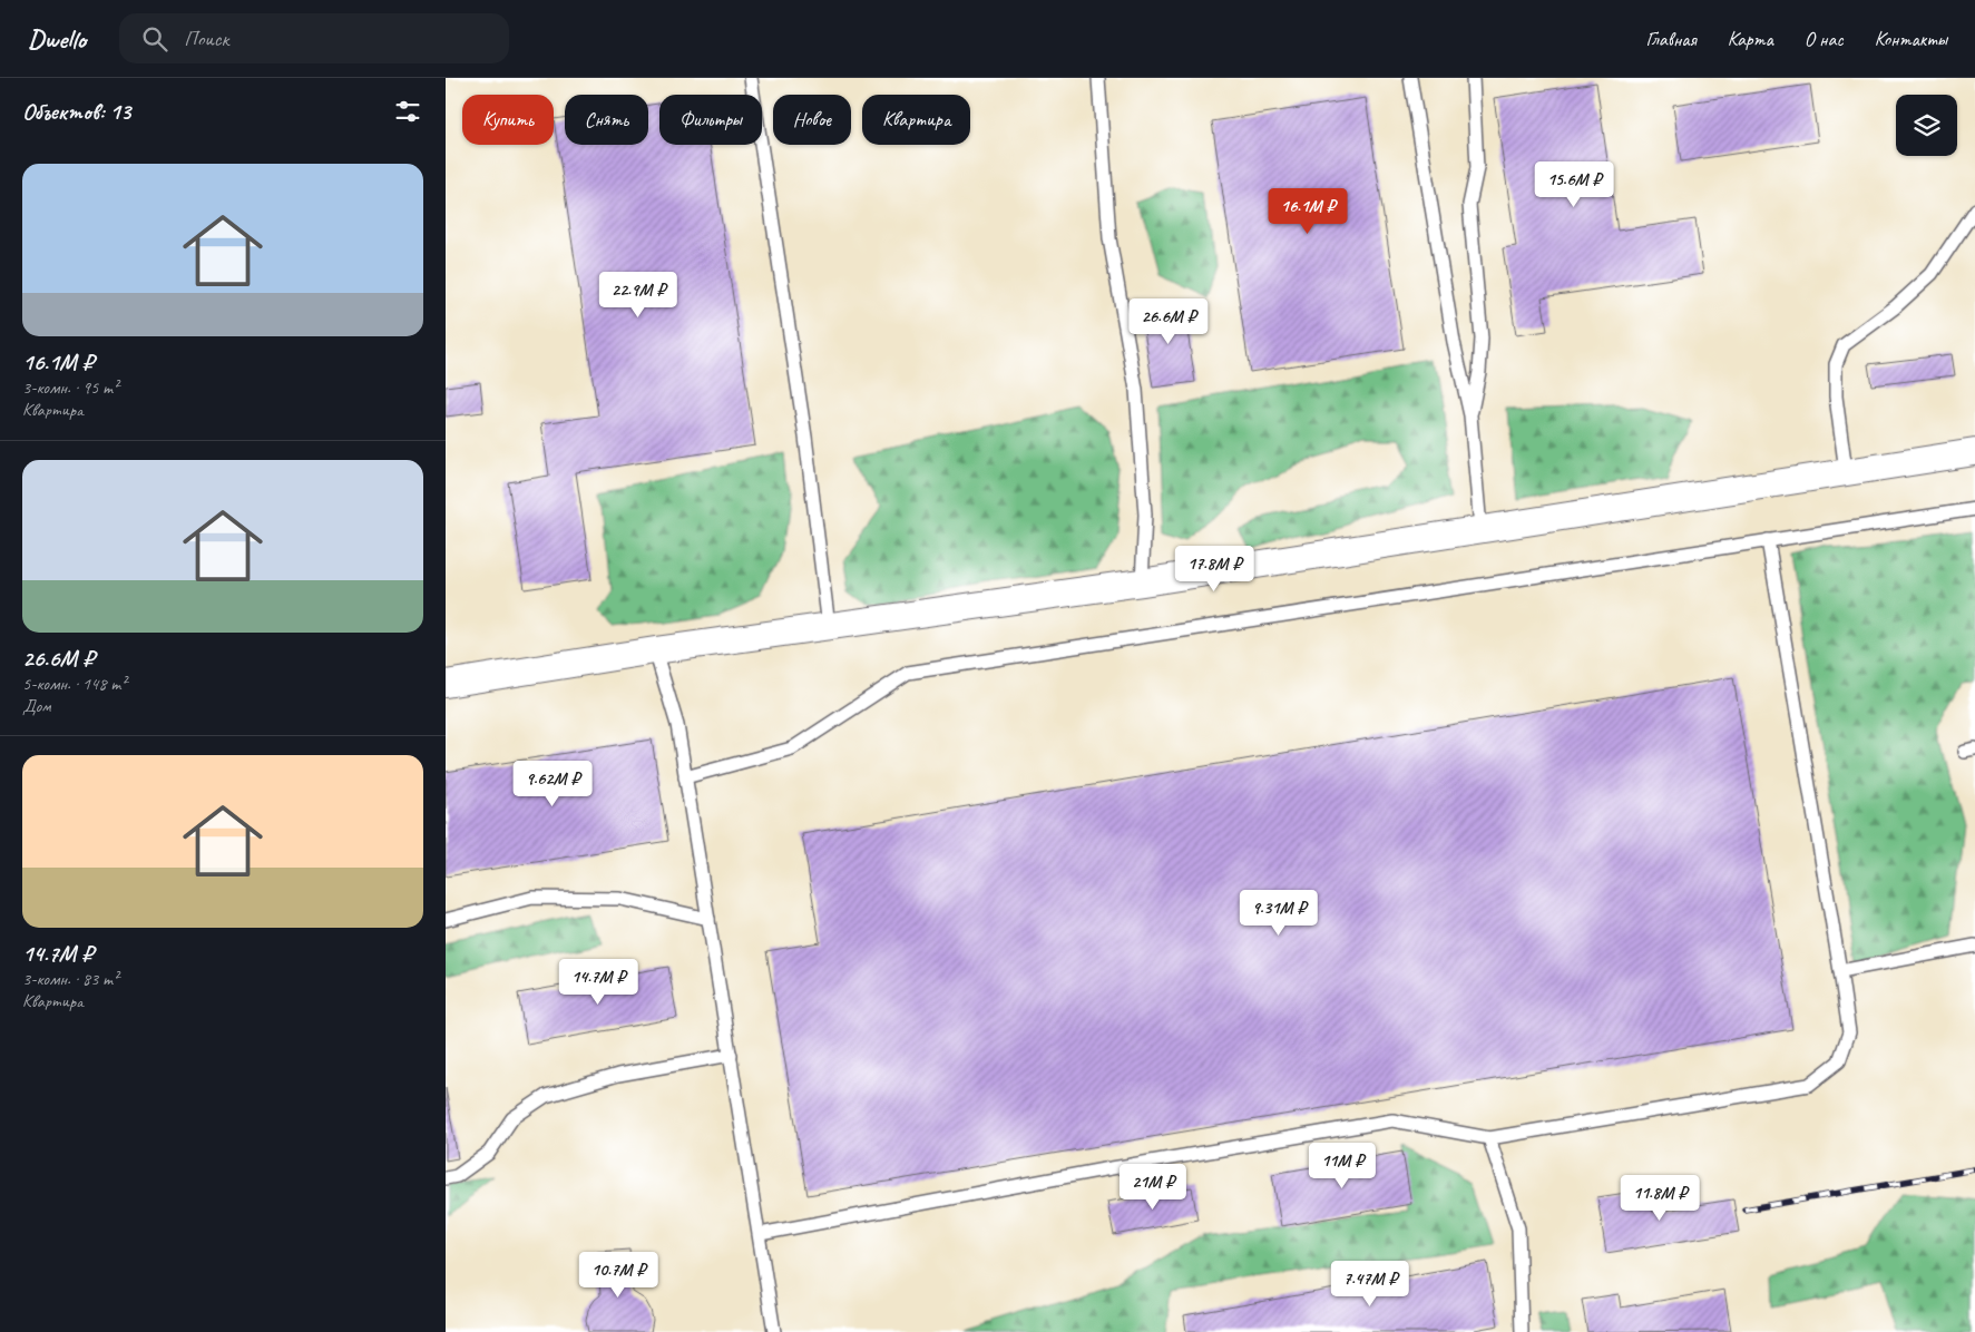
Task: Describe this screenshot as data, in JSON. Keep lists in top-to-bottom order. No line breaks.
{"page":{"header":"Dwello","search":"Поиск","nav":["Главная","Карта","О нас","Контакты"],"heading":"Объектов: 13","chip":["Купить","Снять","Фильтры","Новое","Квартира"],"list":[{"name":"16.1M ₽","note":"3-комн. · 95 m² · Квартира"},{"name":"26.6M ₽","note":"5-комн. · 148 m² · Дом"},{"name":"14.7M ₽","note":"3-комн. · 83 m² · Квартира"}],"price":["15.6M ₽","16.1M ₽","22.9M ₽","26.6M ₽","17.8M ₽","9.62M ₽","9.31M ₽","14.7M ₽","11M ₽","21M ₽","11.8M ₽","10.7M ₽","7.47M ₽"]}}
